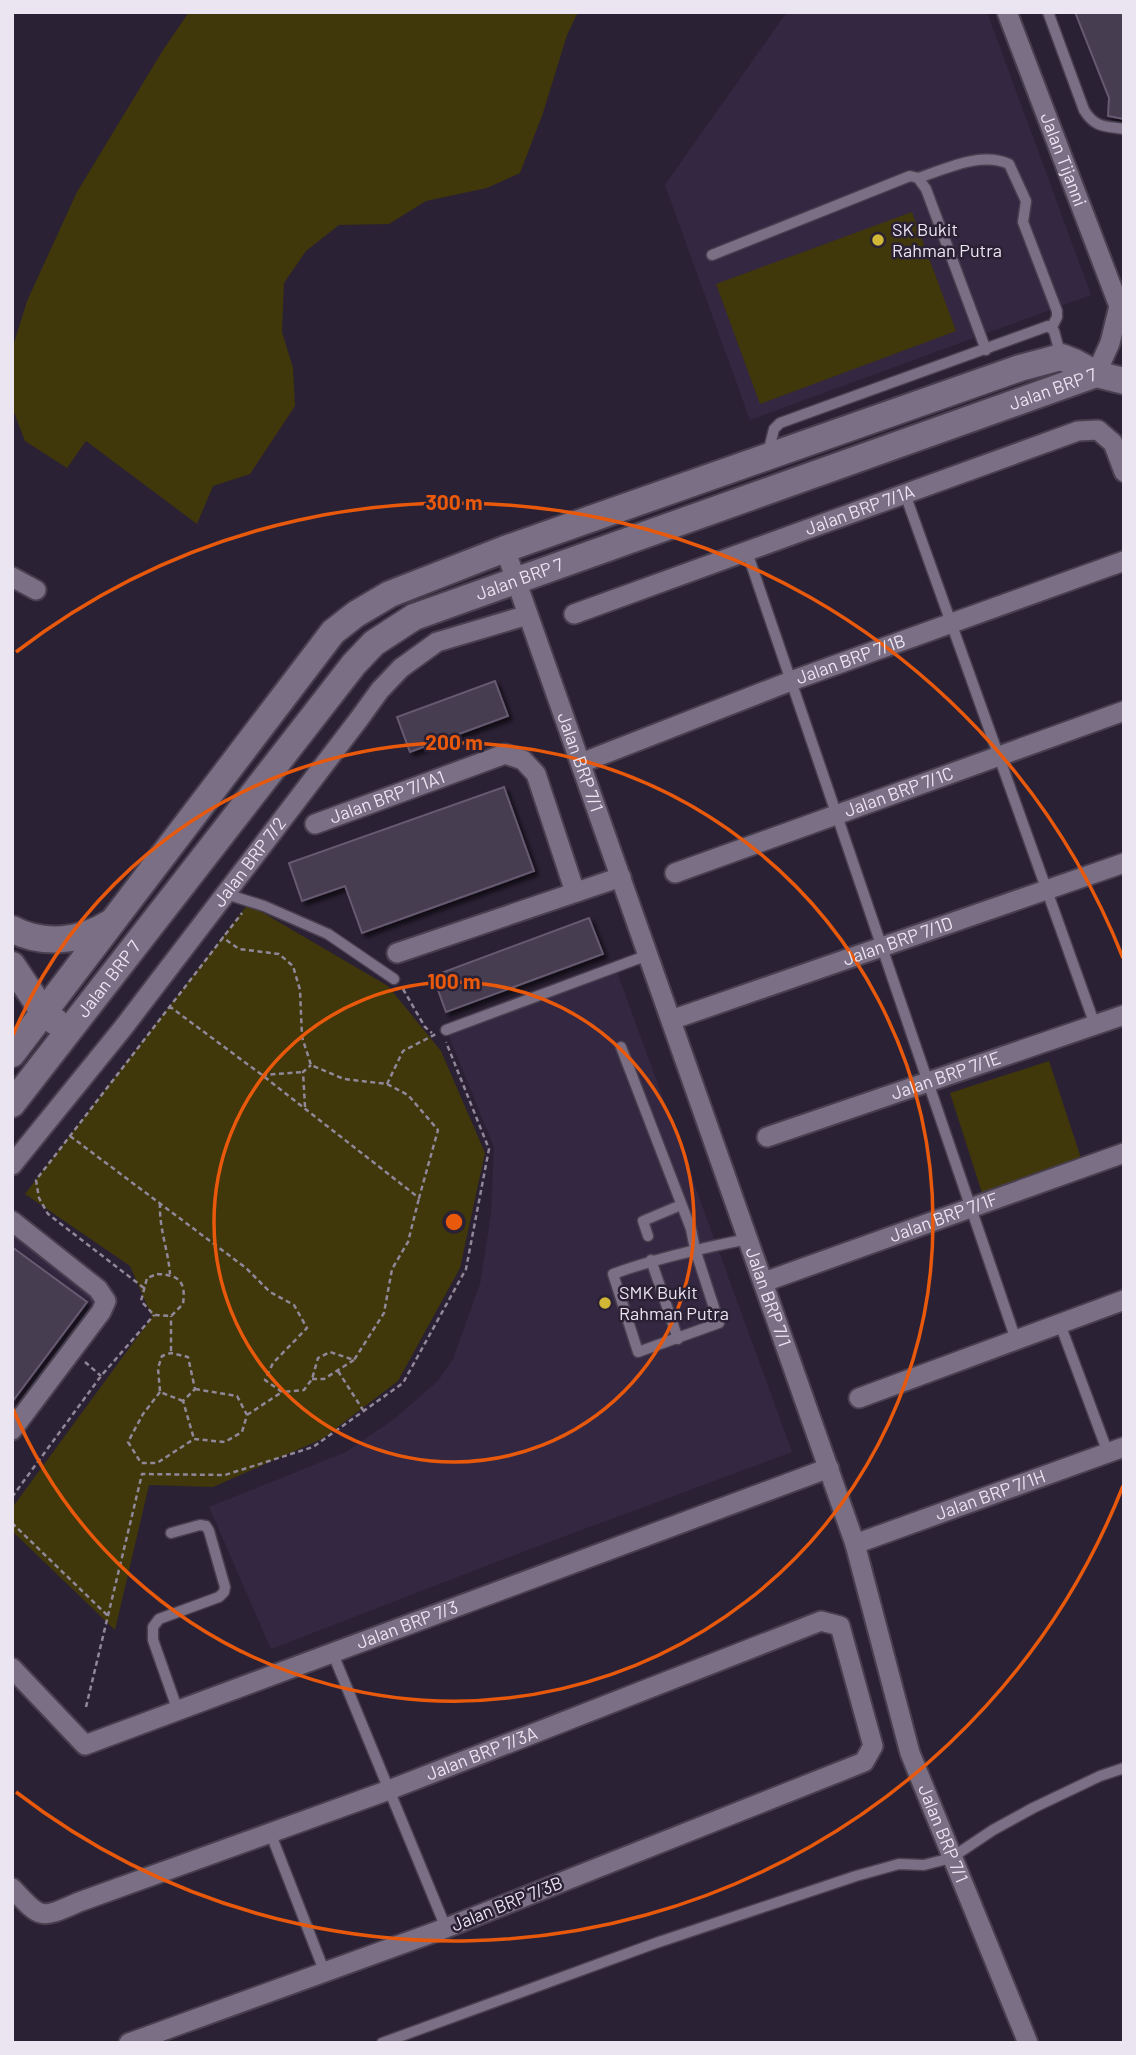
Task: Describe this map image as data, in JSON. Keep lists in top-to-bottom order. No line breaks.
{"streets":{"main road":["Jalan BRP 7"],"street":["Jalan Tijanni","Jalan BRP 7/1A","Jalan BRP 7/1B","Jalan BRP 7/1","Jalan BRP 7/1C","Jalan BRP 7/1A1","Jalan BRP 7/2","Jalan BRP 7/1D","Jalan BRP 7/1E","Jalan BRP 7/1F","Jalan BRP 7/1H","Jalan BRP 7/3","Jalan BRP 7/3A","Jalan BRP 7/3B"]},"crossings":[["Jalan Tijanni","Jalan BRP 7"],["Jalan BRP 7","Jalan BRP 7/1"],["Jalan BRP 7/1B","Jalan BRP 7/1"],["Jalan BRP 7/1","Jalan BRP 7/2"],["Jalan BRP 7/1","Jalan BRP 7/1D"],["Jalan BRP 7/1","Jalan BRP 7/1F"],["Jalan BRP 7/1","Jalan BRP 7/1H"],["Jalan BRP 7/1","Jalan BRP 7/3"],["Jalan BRP 7/3A","Jalan BRP 7/3B"]],"places":["SK Bukit Rahman Putra","SMK Bukit Rahman Putra"],"rings":["300 m","200 m","100 m"]}
